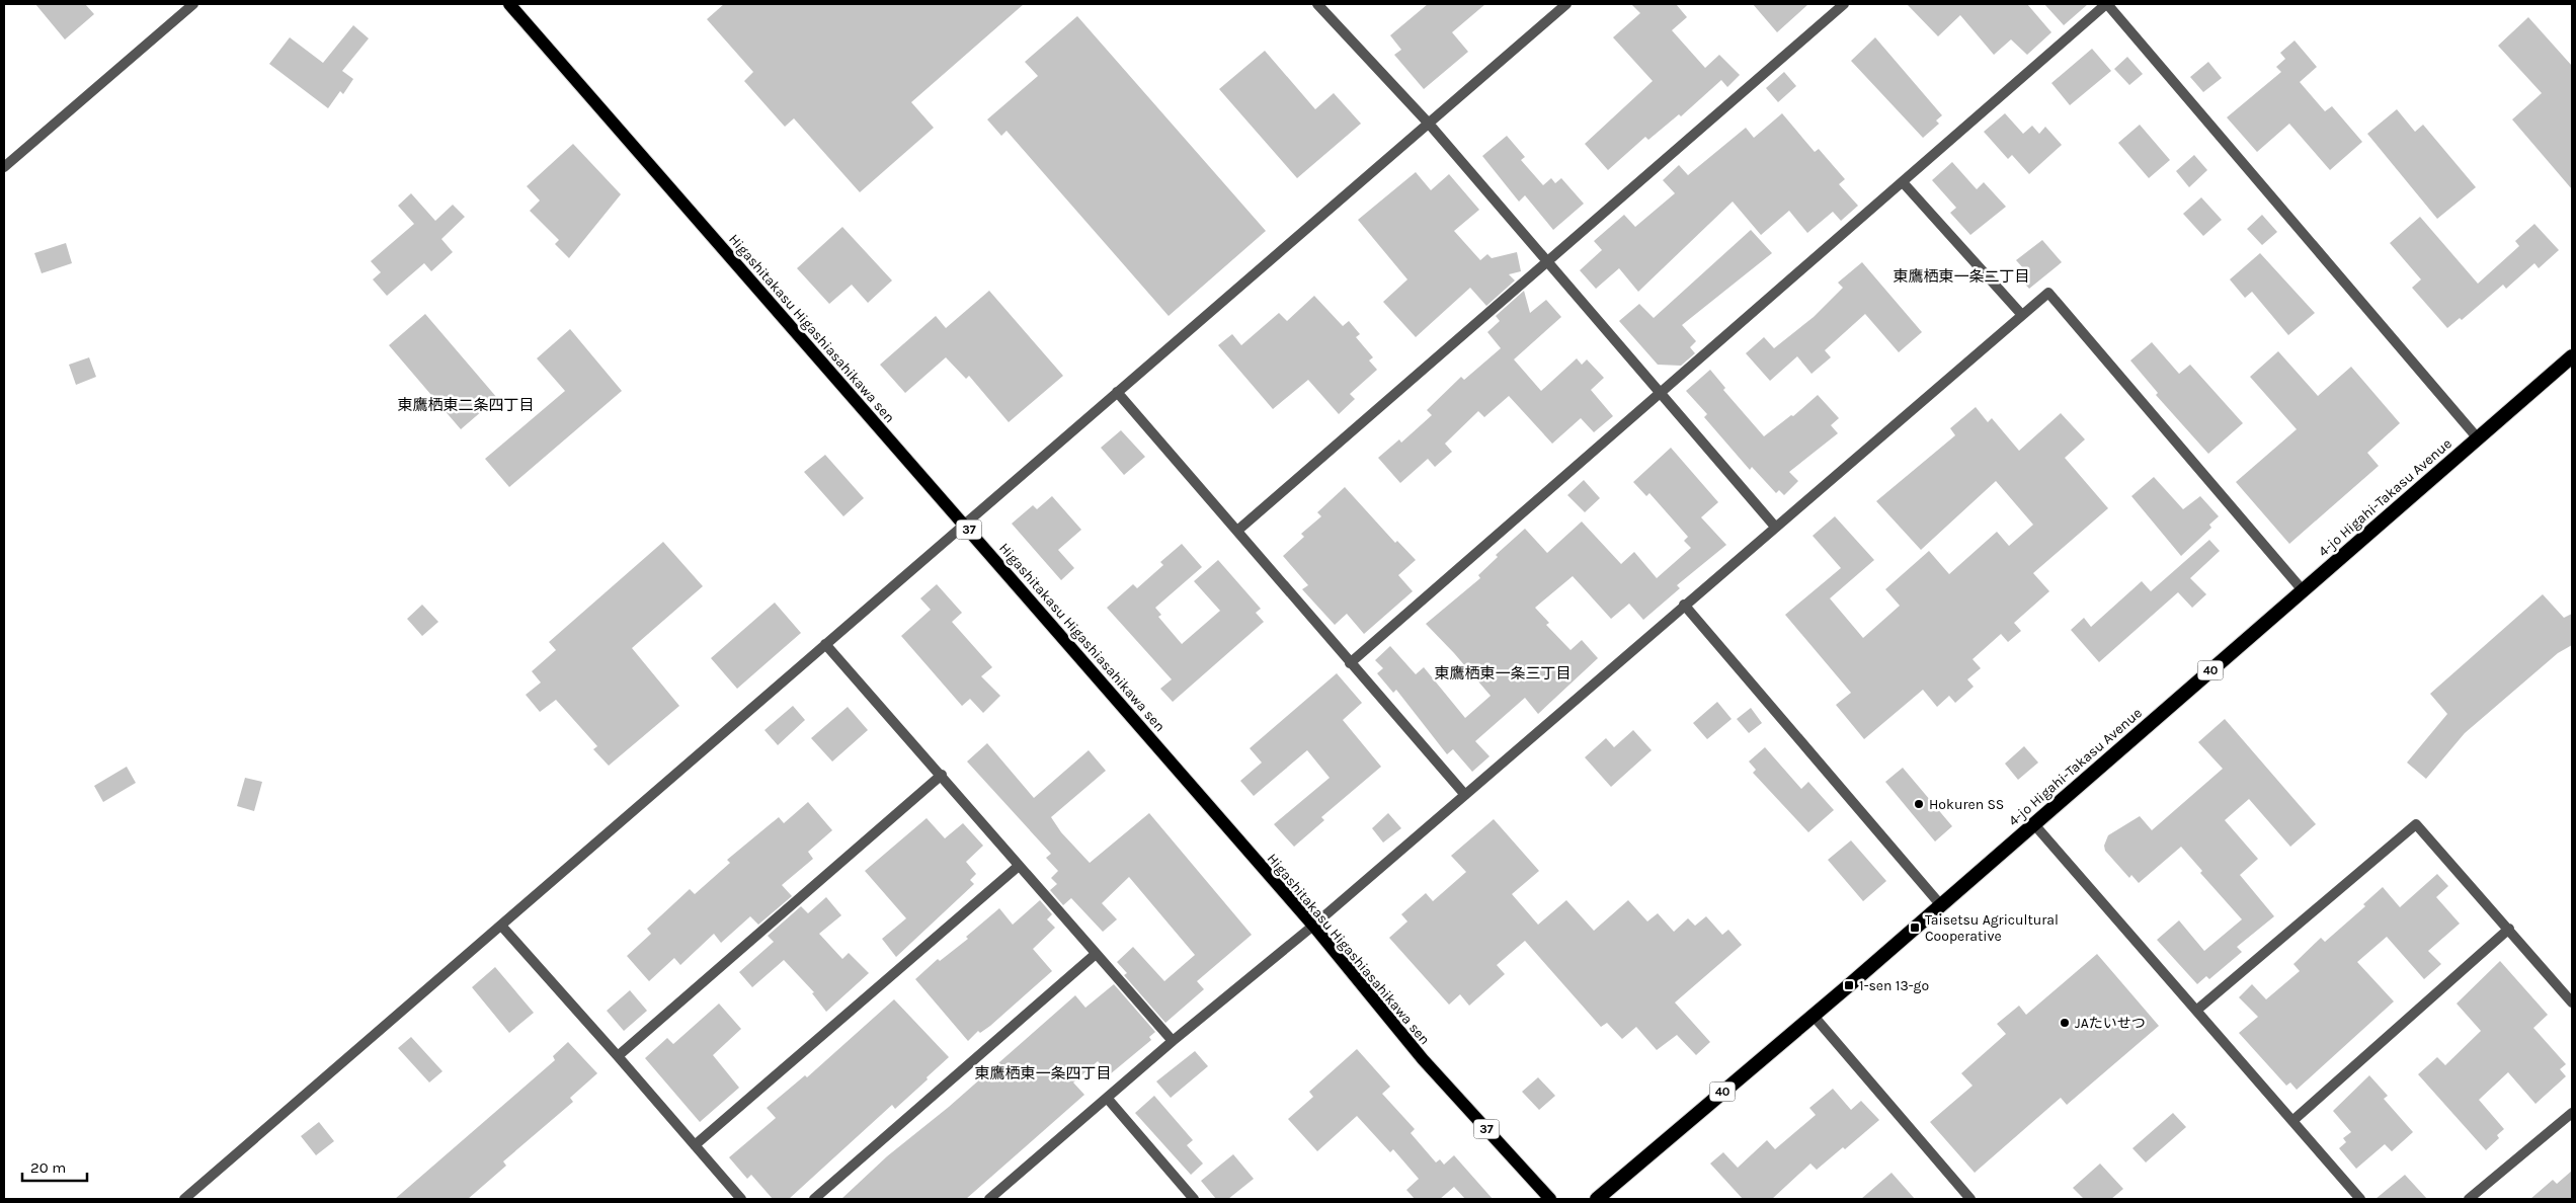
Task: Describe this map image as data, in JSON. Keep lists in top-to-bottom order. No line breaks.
{"streets":{"highway":["4-jo Higahi-Takasu Avenue","40"],"main road":["Higashitakasu Higashiasahikawa sen","37"]},"districts":["東鷹栖東一条二丁目","東鷹栖東二条四丁目","東鷹栖東一条三丁目","東鷹栖東一条四丁目"],"places":{"other":["Hokuren SS","JAたいせつ"],"transit":["Taisetsu Agricultural Cooperative","1-sen 13-go"]},"scale_bar":"20 m"}
